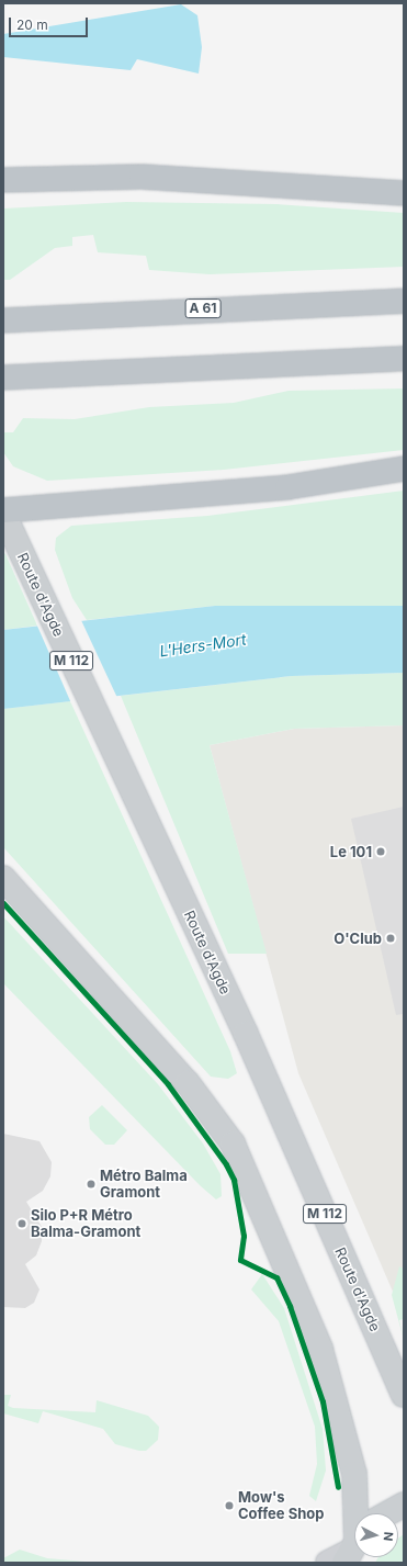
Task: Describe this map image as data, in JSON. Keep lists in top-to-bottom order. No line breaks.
{"streets":{"highway":["A 61"],"main road":["Route d'Agde","M 112"]},"water":["L'Hers-Mort"],"places":["Le 101","O'Club","Métro Balma Gramont","Silo P+R Métro Balma-Gramont","Mow's Coffee Shop"],"scale_bar":"20 m","north":"right"}
